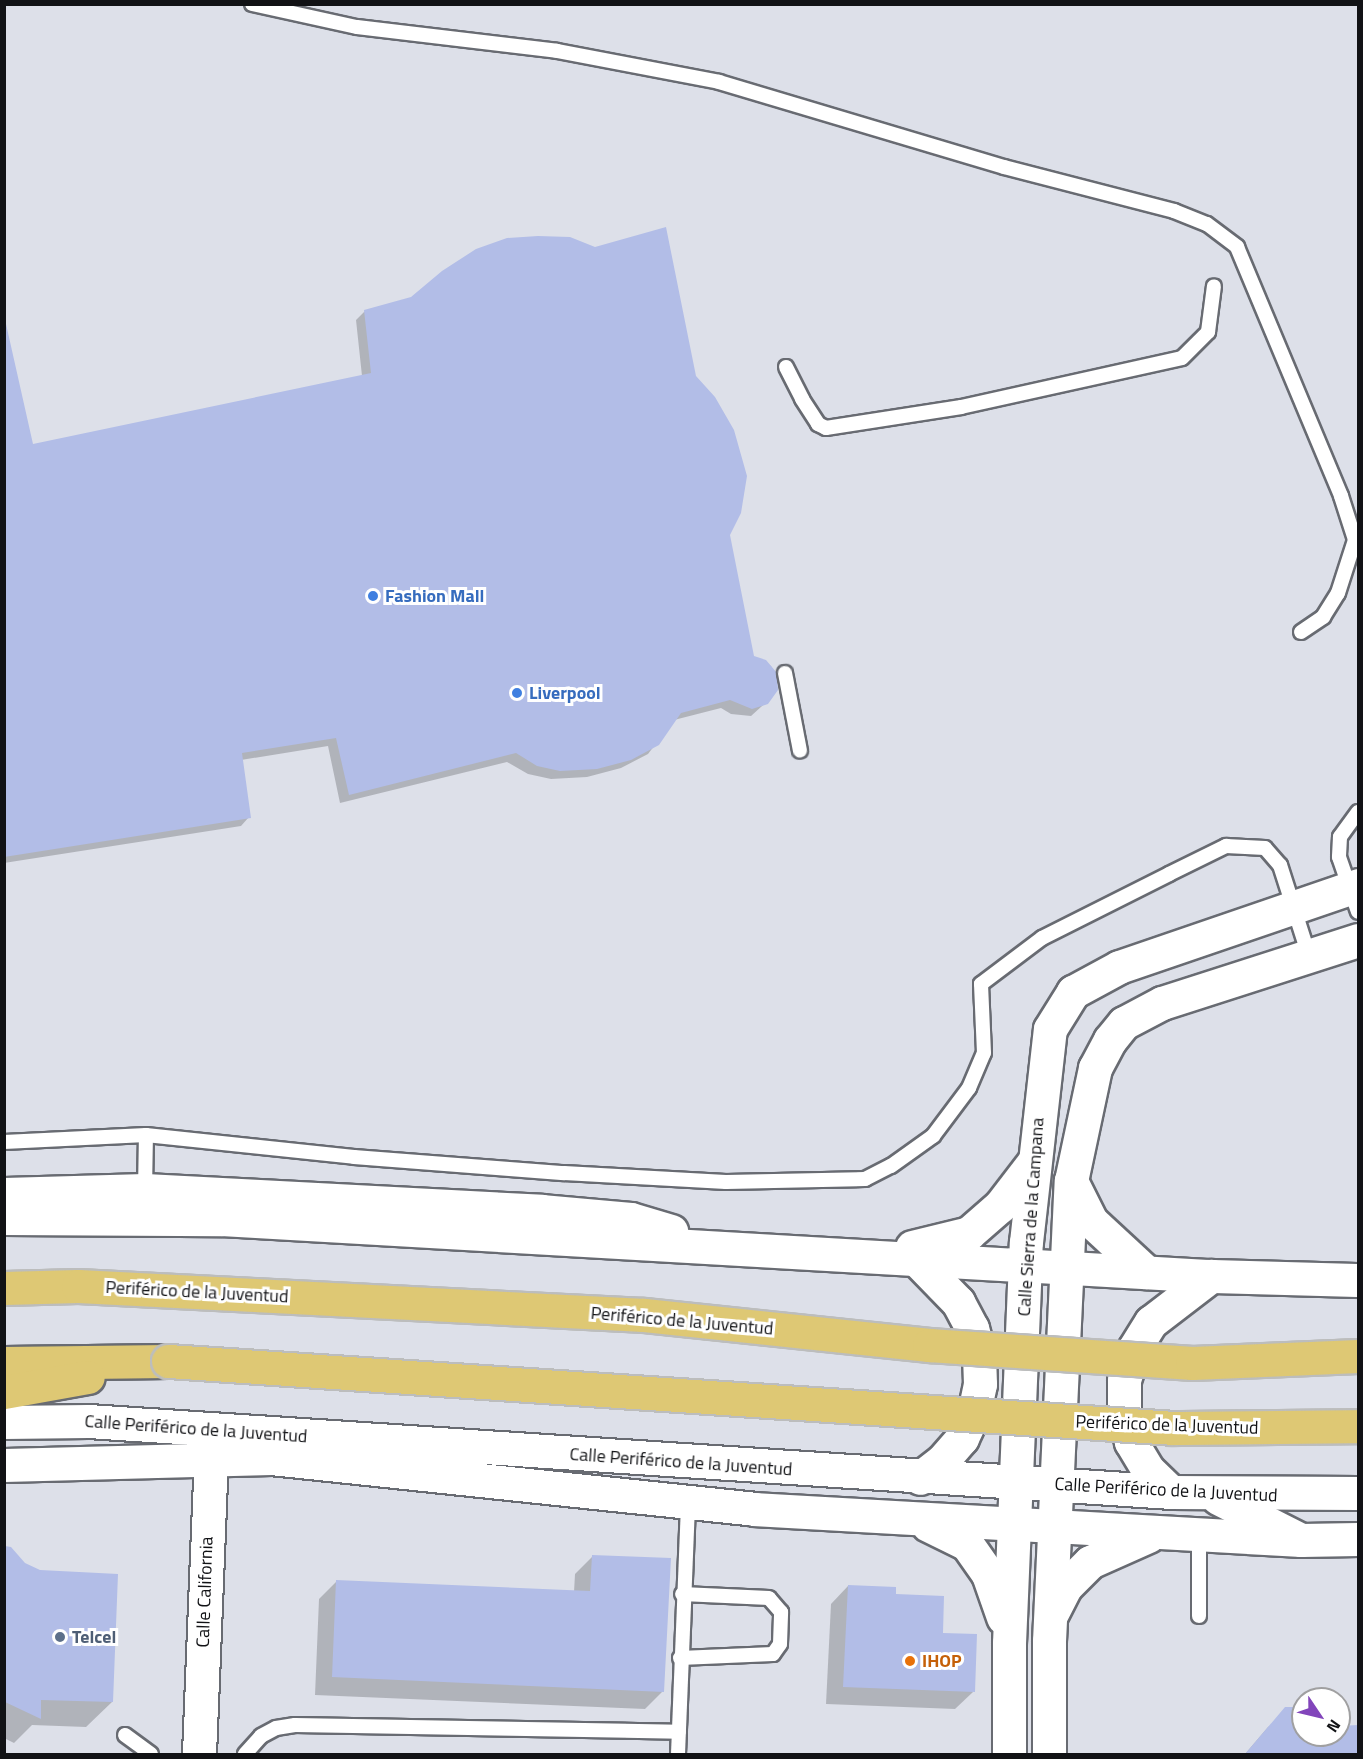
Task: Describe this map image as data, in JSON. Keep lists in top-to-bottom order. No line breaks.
{"streets":{"highway":["Periférico de la Juventud"],"main road":["Calle Sierra de la Campana","Calle Periférico de la Juventud","Calle California"]},"crossings":[["Calle Sierra de la Campana","Calle Periférico de la Juventud"],["Calle Periférico de la Juventud","Calle California"]],"places":["Fashion Mall","Liverpool","Telcel","IHOP"],"north":"bottom right"}
